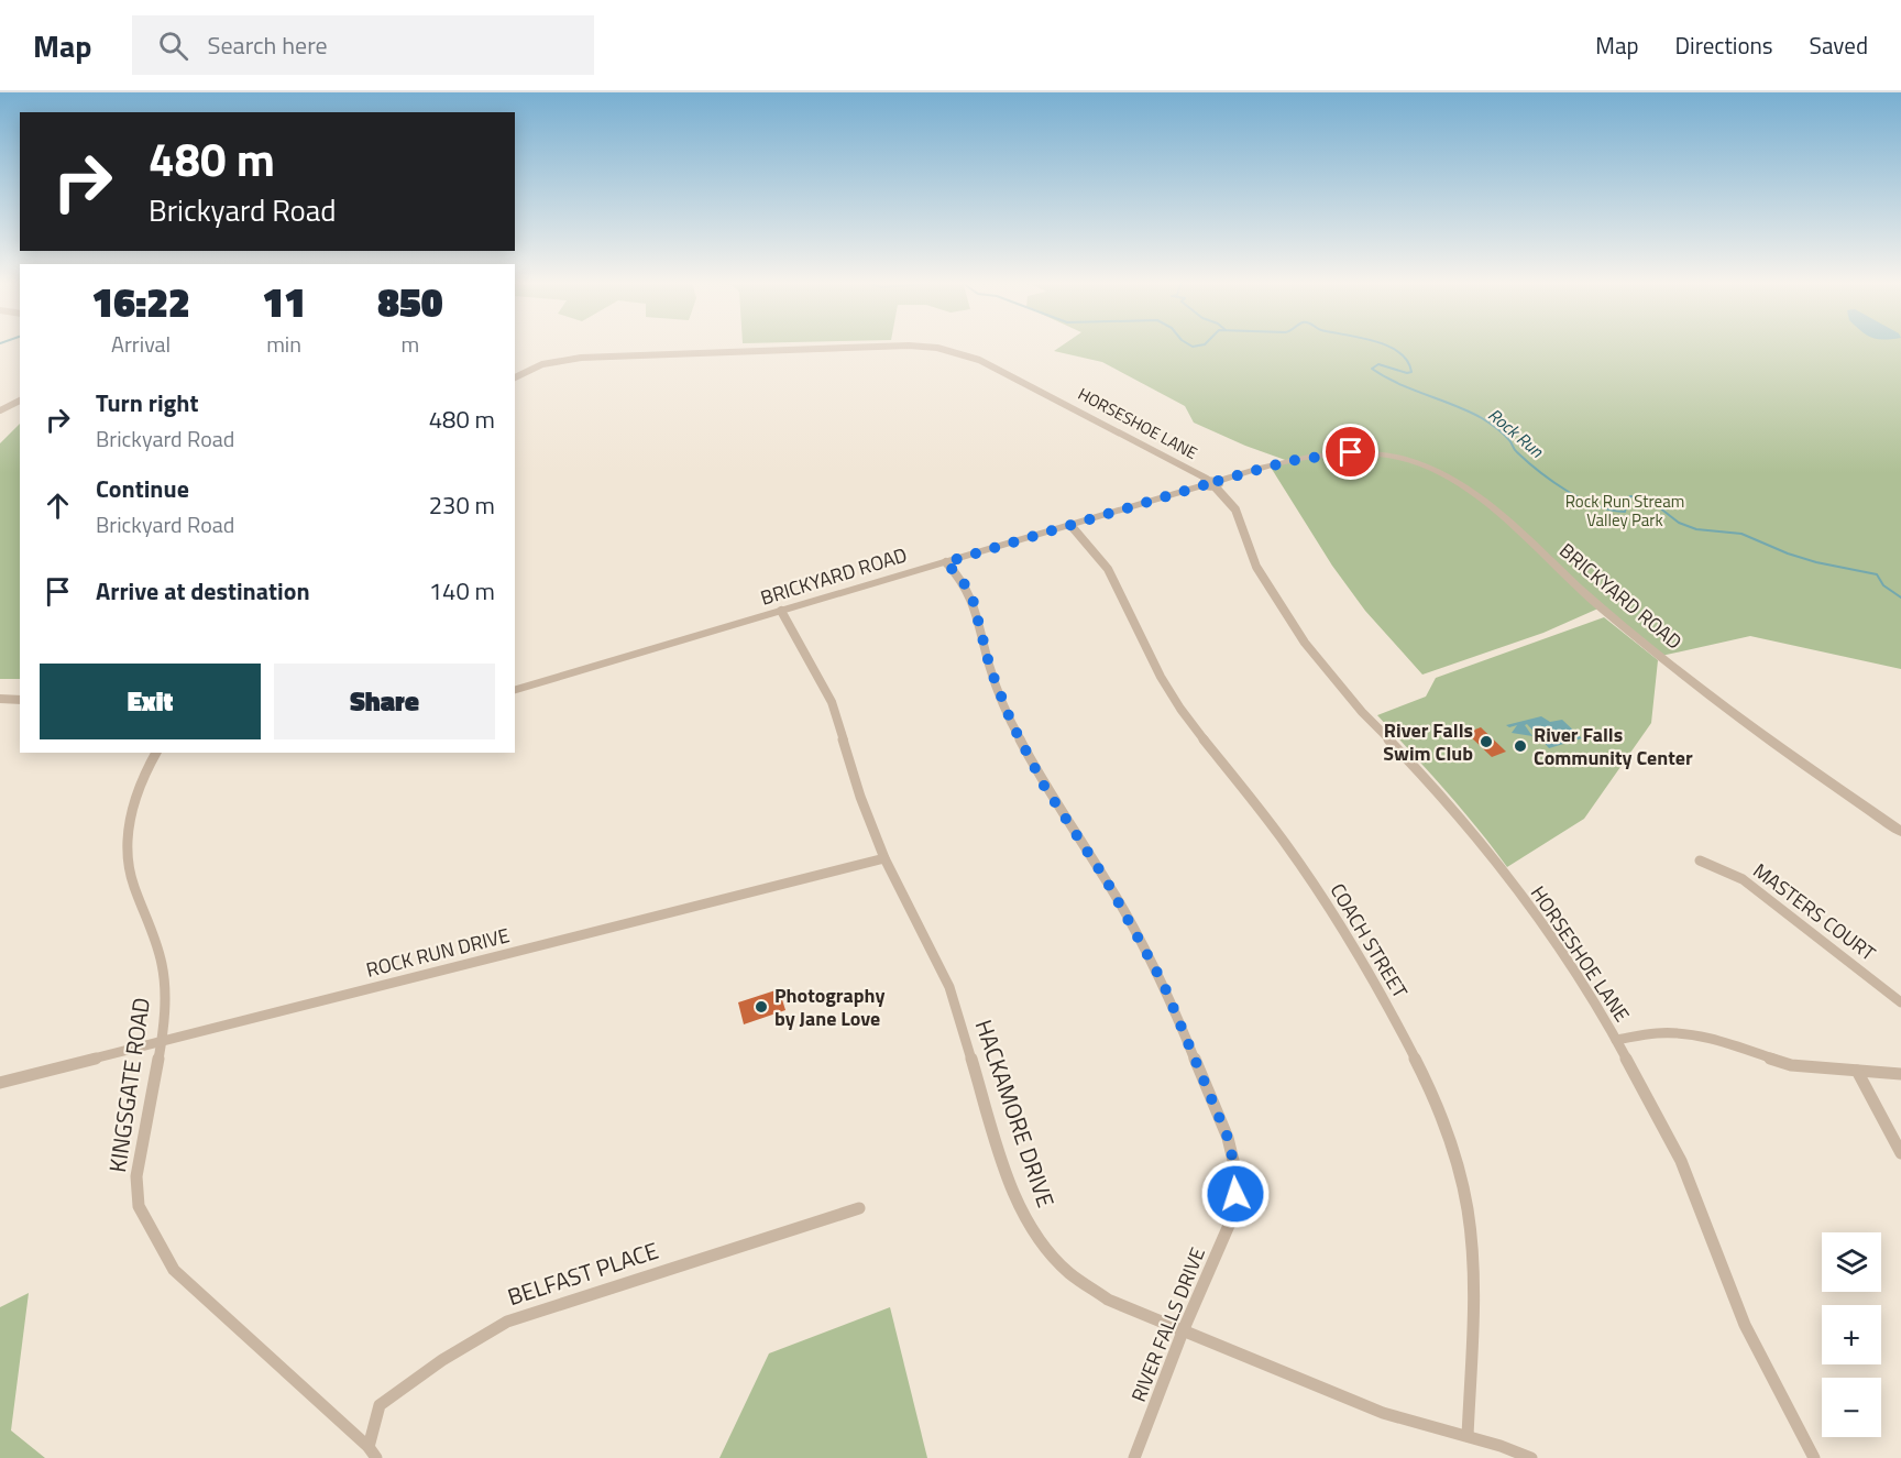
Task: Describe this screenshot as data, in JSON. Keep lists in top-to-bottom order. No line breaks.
{"streets":{"street":["HORSESHOE LANE","BRICKYARD ROAD","MASTERS COURT","COACH STREET","ROCK RUN DRIVE","KINGSGATE ROAD","HACKAMORE DRIVE","BELFAST PLACE","RIVER FALLS DRIVE"]},"crossings":[["HORSESHOE LANE","BRICKYARD ROAD"],["BRICKYARD ROAD","COACH STREET"],["BRICKYARD ROAD","HACKAMORE DRIVE"],["BRICKYARD ROAD","RIVER FALLS DRIVE"],["COACH STREET","HACKAMORE DRIVE"],["ROCK RUN DRIVE","KINGSGATE ROAD"],["ROCK RUN DRIVE","HACKAMORE DRIVE"],["KINGSGATE ROAD","BELFAST PLACE"],["HACKAMORE DRIVE","RIVER FALLS DRIVE"]],"water":["Rock Run"],"parks":["Rock Run Stream Valley Park"],"places":["River Falls Swim Club","River Falls Community Center","Photography by Jane Love"],"page":{"header":"Map","search":"Search here","nav":["Map","Directions","Saved"],"turn":["480 m","Brickyard Road"],"eta":["16:22","Arrival","11","min","850","m"],"list":[{"name":"Turn right","note":"Brickyard Road","value":"480 m"},{"name":"Continue","note":"Brickyard Road","value":"230 m"},{"name":"Arrive at destination","value":"140 m"}],"buttons":["Exit","Share"],"map_buttons":["+","−"]}}
